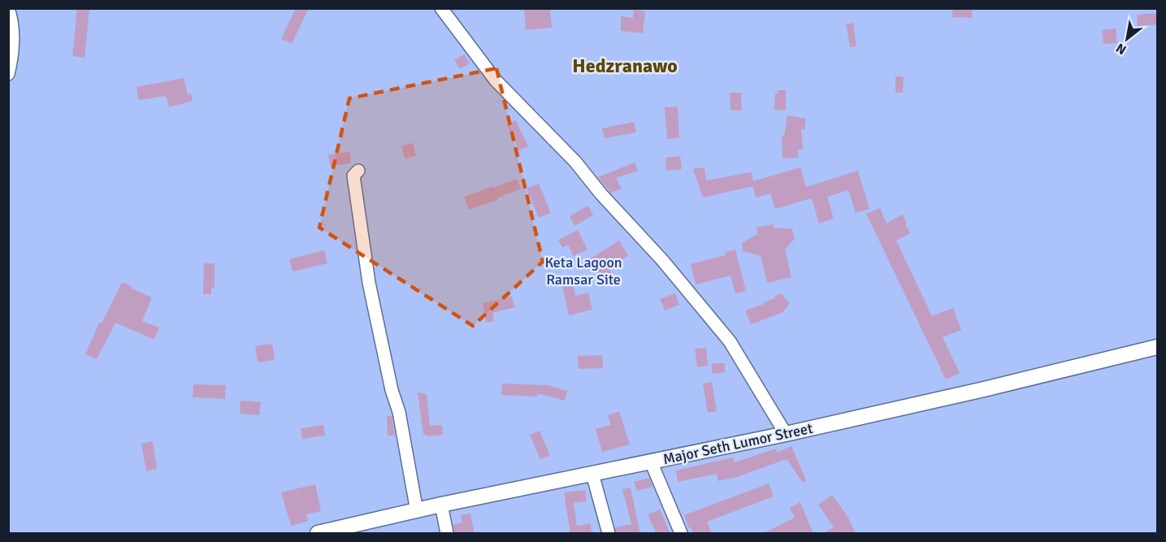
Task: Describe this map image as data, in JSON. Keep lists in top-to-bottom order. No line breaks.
{"streets":{"main road":["Major Seth Lumor Street"]},"districts":["Hedzranawo"],"parks":["Keta Lagoon Ramsar Site"],"north":"bottom left"}
